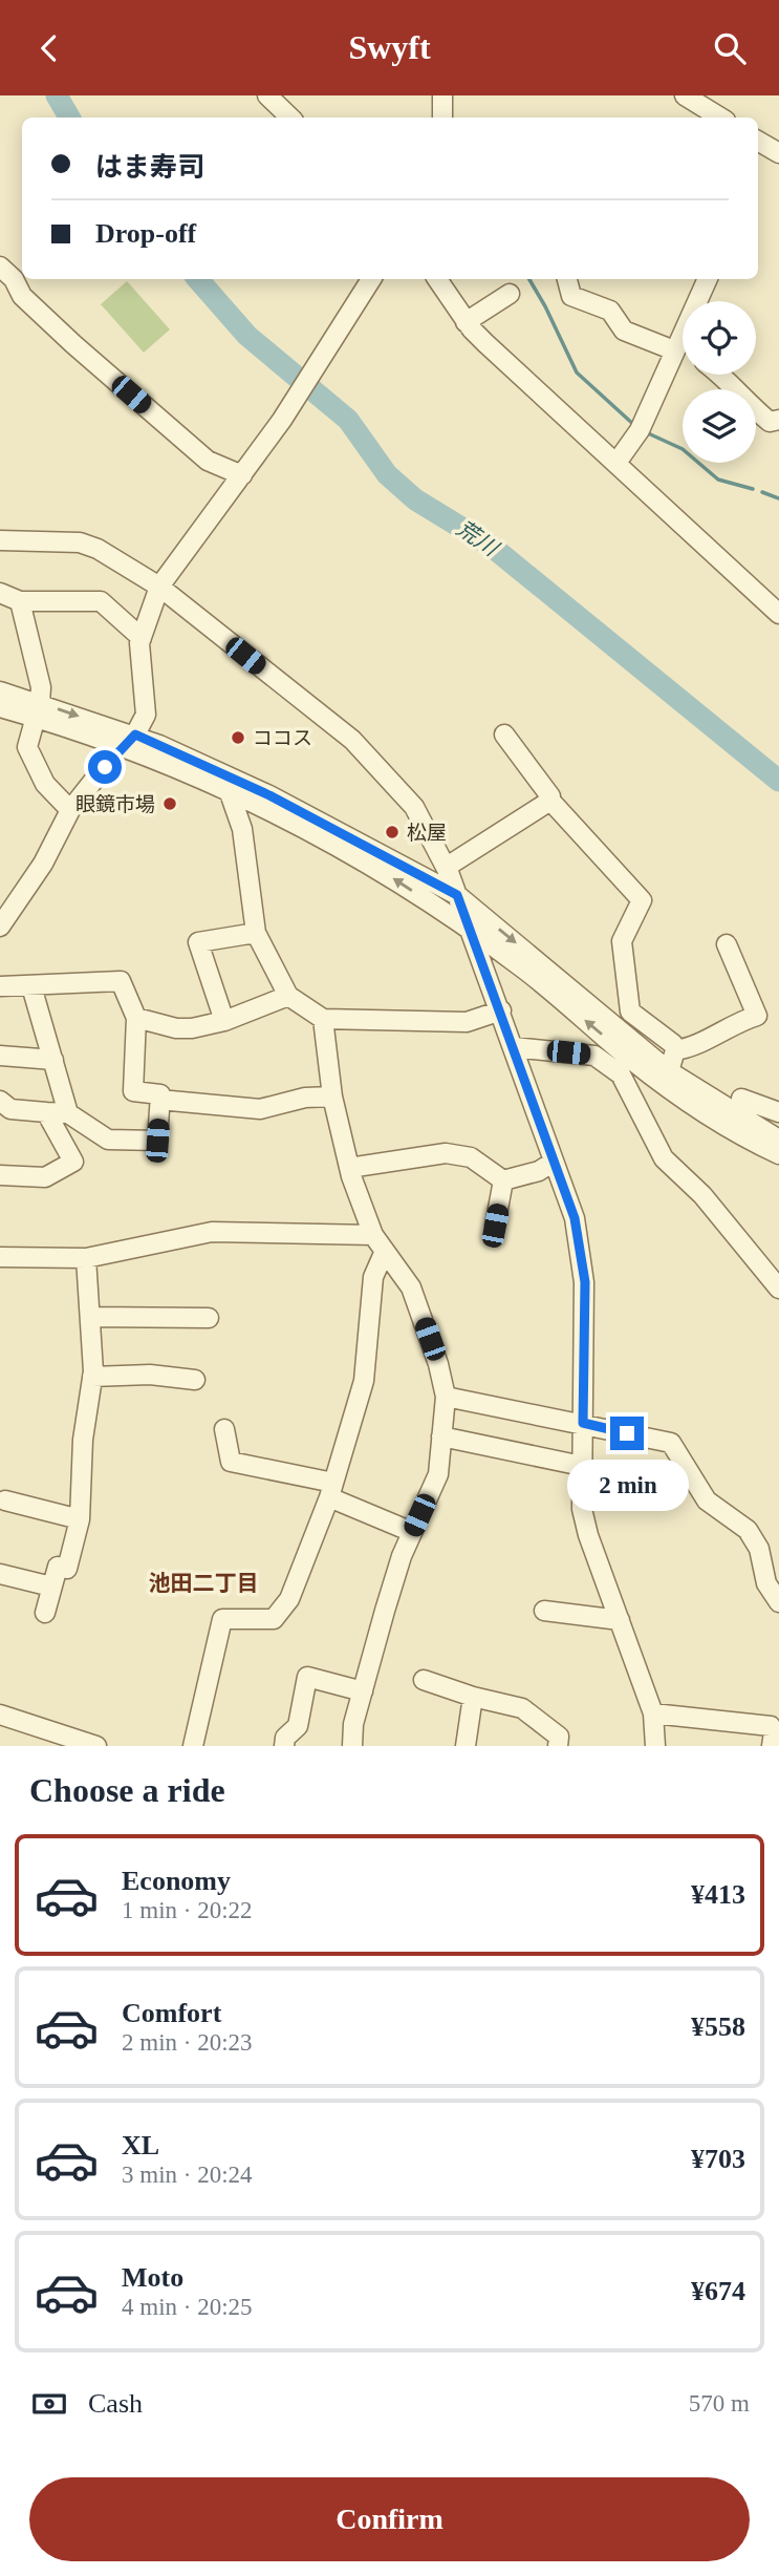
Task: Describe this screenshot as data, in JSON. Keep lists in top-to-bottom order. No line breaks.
{"districts":["池田二丁目"],"water":["荒川"],"places":["ココス","眼鏡市場","松屋"],"page":{"header":"Swyft","banner":["はま寿司","Drop-off"],"bubble":"2 min","heading":"Choose a ride","list":[{"name":"Economy","note":"1 min · 20:22","value":"¥413"},{"name":"Comfort","note":"2 min · 20:23","value":"¥558"},{"name":"XL","note":"3 min · 20:24","value":"¥703"},{"name":"Moto","note":"4 min · 20:25","value":"¥674"}],"pay":["Cash","570 m"],"buttons":"Confirm"}}
